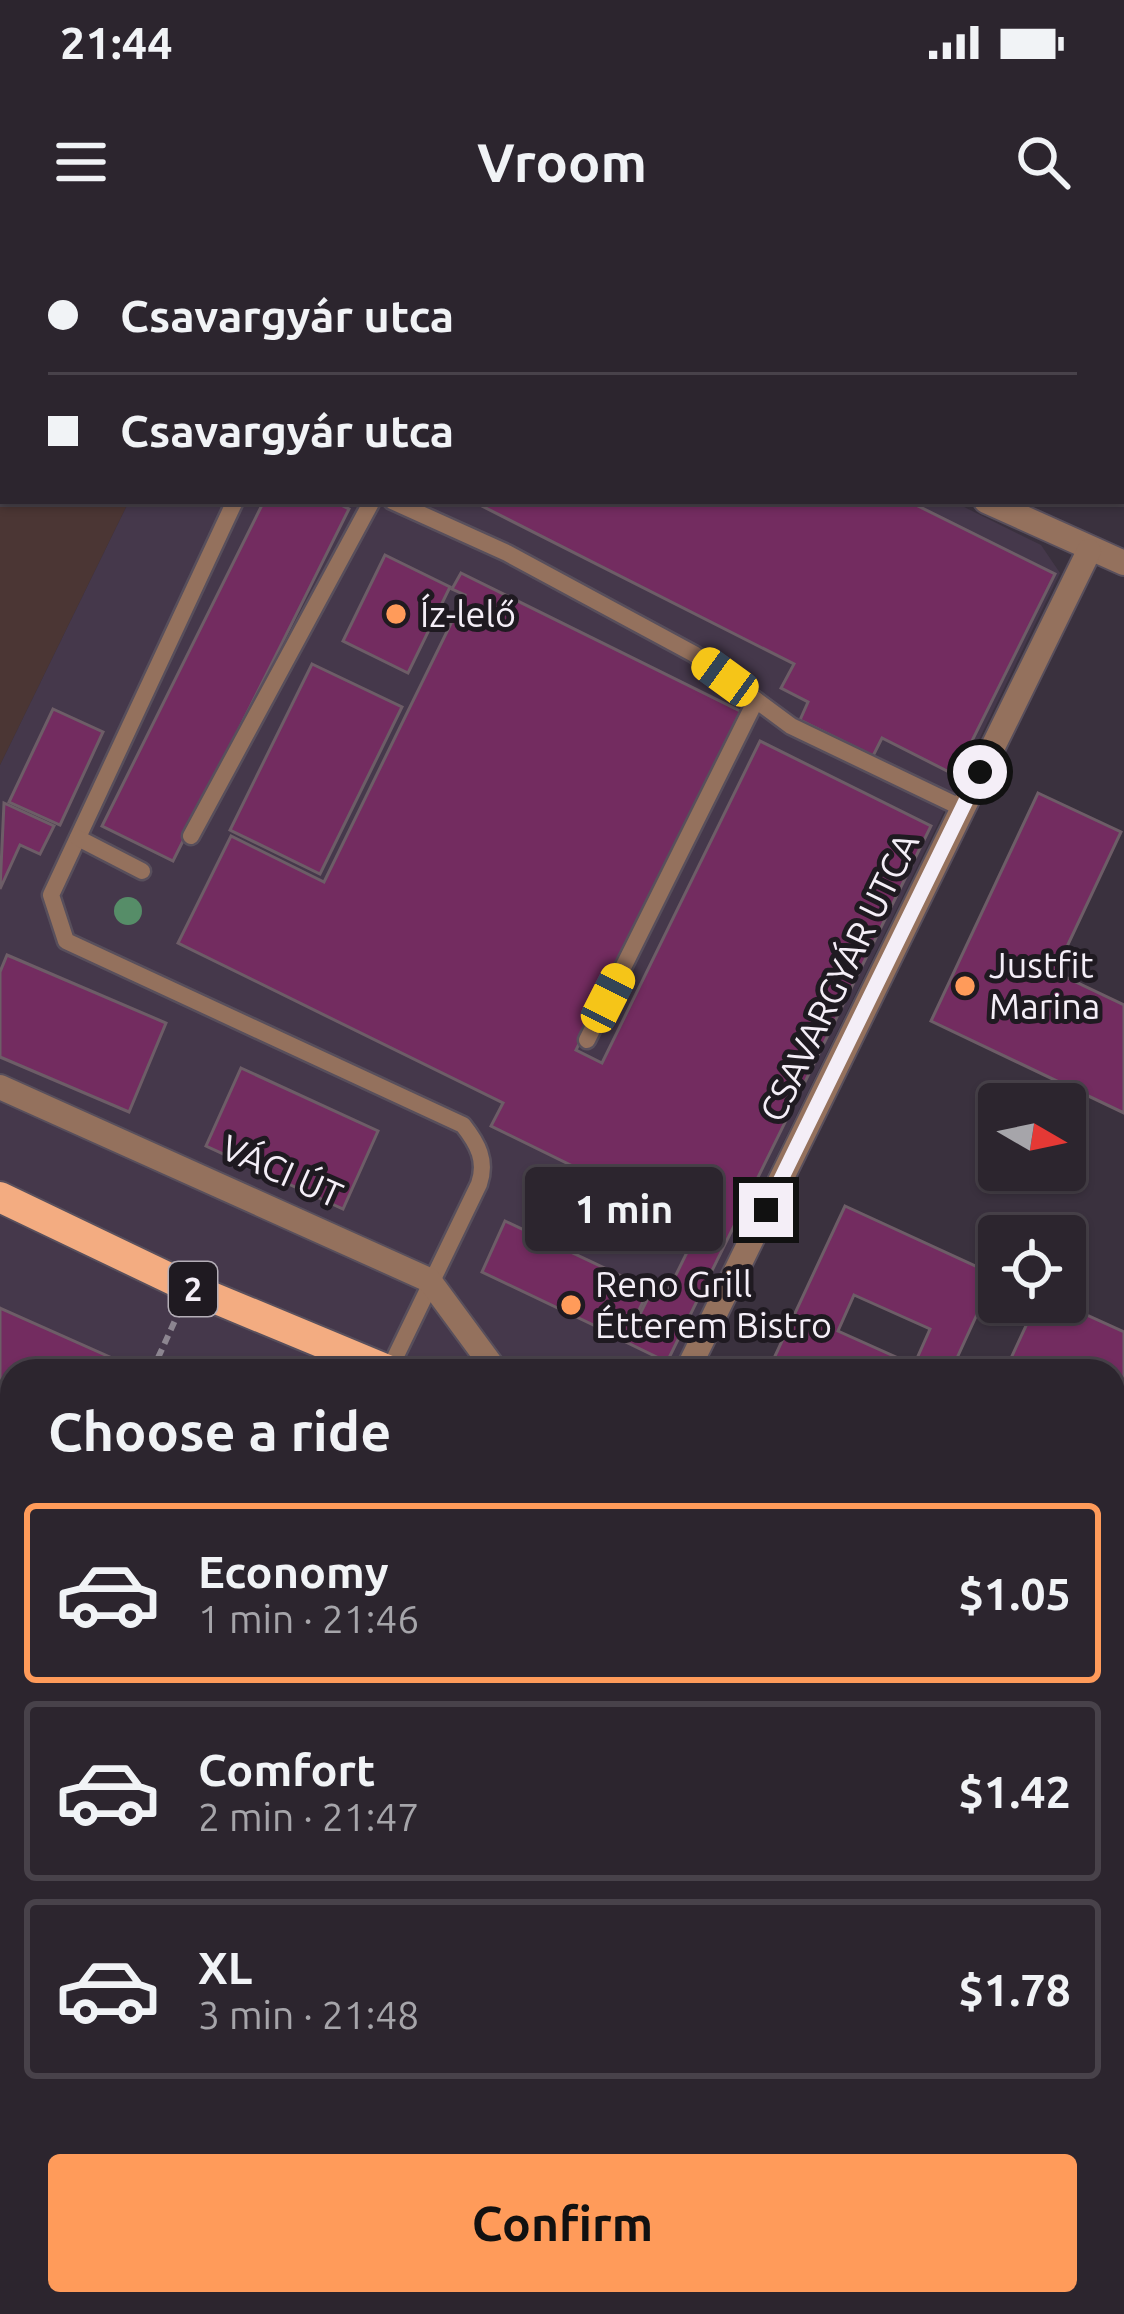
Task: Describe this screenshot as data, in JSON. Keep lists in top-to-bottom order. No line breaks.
{"streets":{"main road":["2"],"street":["CSAVARGYÁR UTCA","VÁCI ÚT"]},"places":["Íz-lelő","Justfit Marina","Reno Grill Étterem Bistro"],"north":"right","page":{"status":"21:44","header":"Vroom","banner":["Csavargyár utca","Csavargyár utca"],"bubble":"1 min","heading":"Choose a ride","list":[{"name":"Economy","note":"1 min · 21:46","value":"$1.05"},{"name":"Comfort","note":"2 min · 21:47","value":"$1.42"},{"name":"XL","note":"3 min · 21:48","value":"$1.78"}],"buttons":"Confirm"}}
